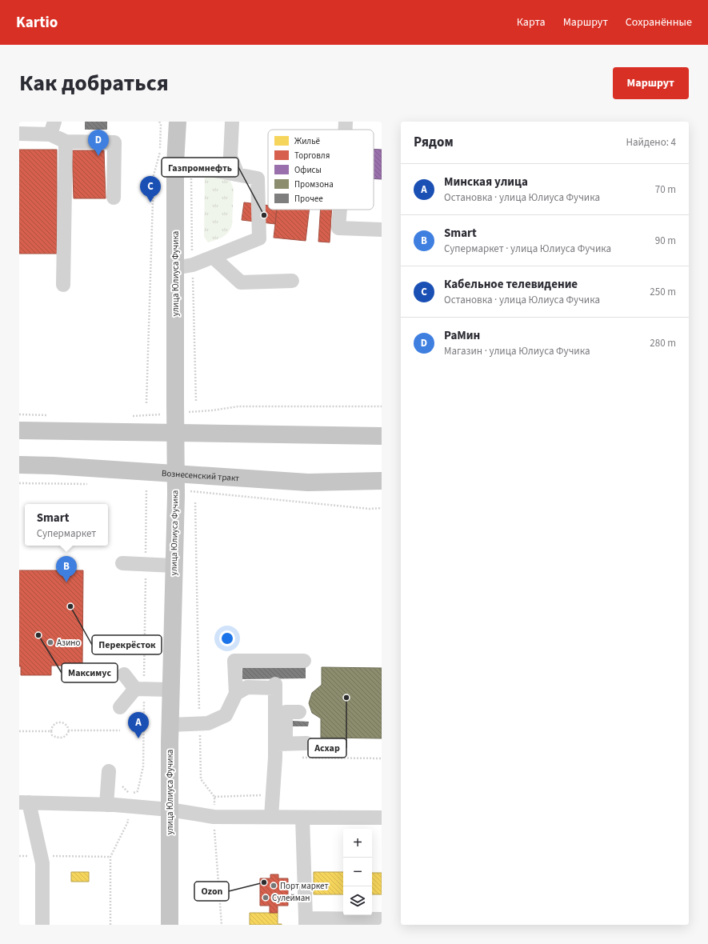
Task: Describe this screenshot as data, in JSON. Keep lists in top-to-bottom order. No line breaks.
{"streets":{"main road":["улица Юлиуса Фучика","Вознесенский тракт"]},"places":["Газпромнефть","Перекрёсток","Максимус","Азино","Асхар","Ozon","Порт маркет","Сулейман"],"legend":["Жильё","Торговля","Офисы","Промзона","Прочее"],"page":{"header":"Kartio","nav":["Карта","Маршрут","Сохранённые"],"title":"Как добраться","buttons":"Маршрут","heading":["Рядом","Найдено: 4"],"pins":["D","C","B","A"],"list":[{"mark":"A","name":"Минская улица","note":"Остановка · улица Юлиуса Фучика","value":"70 m"},{"mark":"B","name":"Smart","note":"Супермаркет · улица Юлиуса Фучика","value":"90 m"},{"mark":"C","name":"Кабельное телевидение","note":"Остановка · улица Юлиуса Фучика","value":"250 m"},{"mark":"D","name":"РаМин","note":"Магазин · улица Юлиуса Фучика","value":"280 m"}],"popup":["Smart","Супермаркет"],"map_buttons":["+","−"]}}
